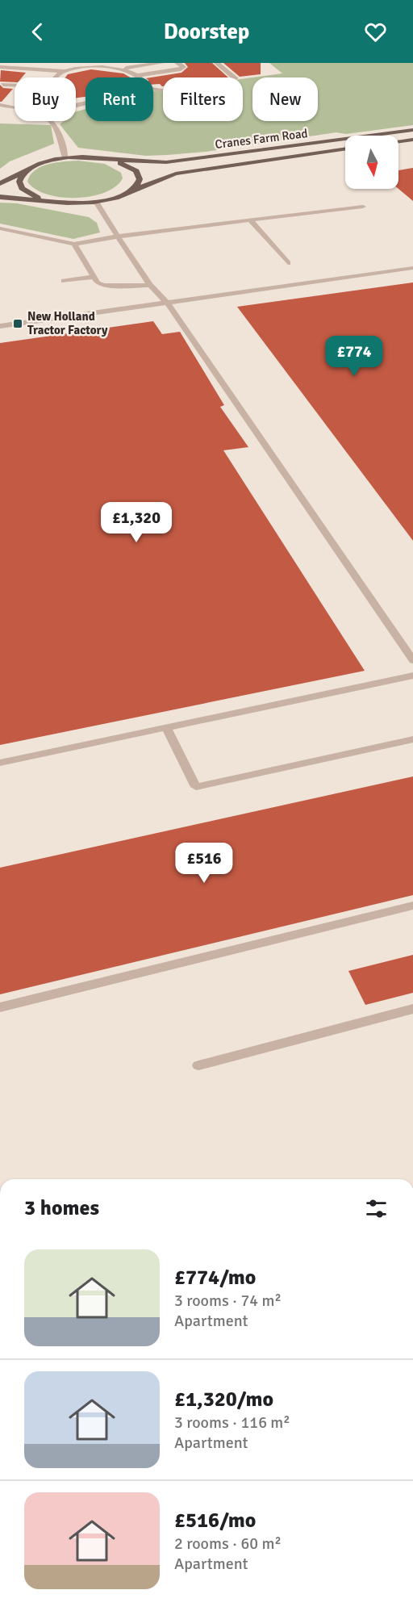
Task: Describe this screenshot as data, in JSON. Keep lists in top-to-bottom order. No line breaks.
{"streets":{"main road":["Cranes Farm Road"]},"places":{"transit":["New Holland Tractor Factory"]},"north":"bottom","page":{"header":"Doorstep","chip":["Buy","Rent","Filters","New"],"price":["£774","£1,320","£516"],"heading":"3 homes","list":[{"name":"£774/mo","note":"3 rooms · 74 m² · Apartment"},{"name":"£1,320/mo","note":"3 rooms · 116 m² · Apartment"},{"name":"£516/mo","note":"2 rooms · 60 m² · Apartment"}]}}
